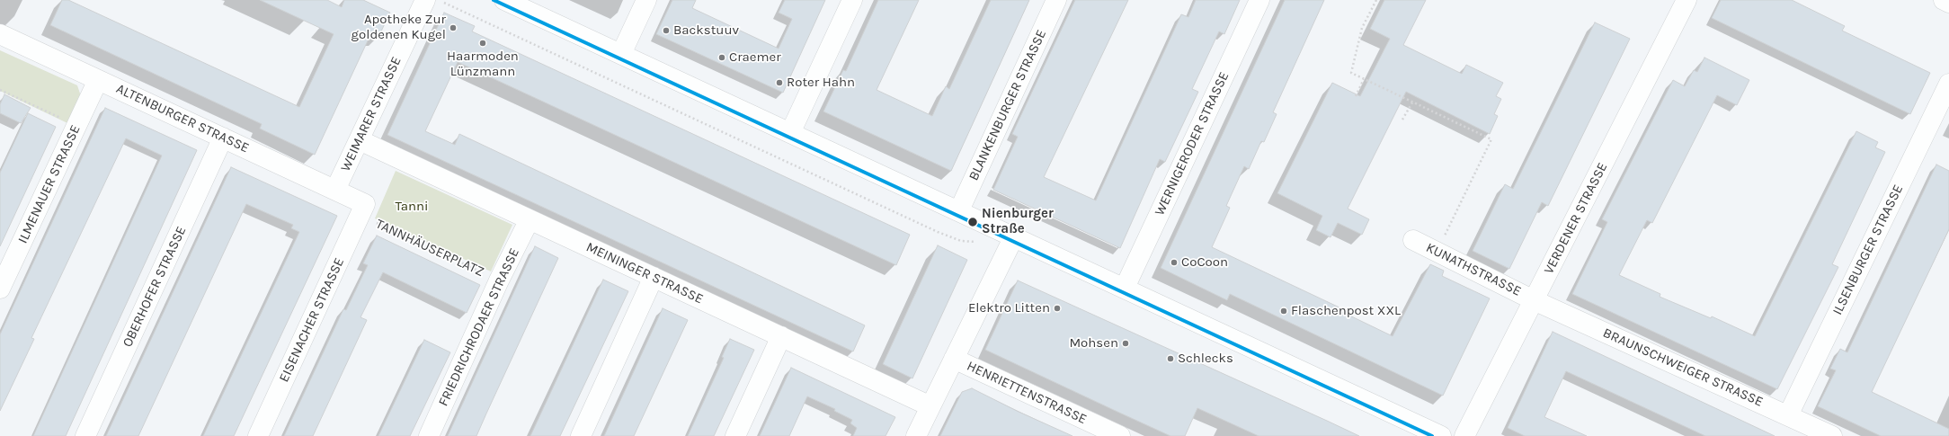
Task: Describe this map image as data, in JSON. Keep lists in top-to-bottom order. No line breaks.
{"streets":{"street":["BLANKENBURGER STRASSE","WEIMARER STRASSE","ALTENBURGER STRASSE","WERNIGERODER STRASSE","ILMENAUER STRASSE","VERDENER STRASSE","ILSENBURGER STRASSE","KUNATHSTRASSE","MEININGER STRASSE","OBERHOFER STRASSE","EISENACHER STRASSE","FRIEDRICHRODAER STRASSE","BRAUNSCHWEIGER STRASSE","HENRIETTENSTRASSE"],"path":["TANNHÄUSERPLATZ"]},"crossings":[["WEIMARER STRASSE","ALTENBURGER STRASSE"],["WEIMARER STRASSE","MEININGER STRASSE"],["ALTENBURGER STRASSE","ILMENAUER STRASSE"],["ALTENBURGER STRASSE","TANNHÄUSERPLATZ"],["ALTENBURGER STRASSE","OBERHOFER STRASSE"],["ALTENBURGER STRASSE","EISENACHER STRASSE"],["VERDENER STRASSE","KUNATHSTRASSE"],["VERDENER STRASSE","BRAUNSCHWEIGER STRASSE"],["TANNHÄUSERPLATZ","EISENACHER STRASSE"],["TANNHÄUSERPLATZ","FRIEDRICHRODAER STRASSE"],["ILSENBURGER STRASSE","BRAUNSCHWEIGER STRASSE"],["KUNATHSTRASSE","BRAUNSCHWEIGER STRASSE"],["MEININGER STRASSE","FRIEDRICHRODAER STRASSE"]],"parks":["Tanni"],"places":["Apotheke Zur goldenen Kugel","Backstuuv","Haarmoden Lünzmann","Craemer","Roter Hahn","Nienburger Straße","CoCoon","Elektro Litten","Flaschenpost XXL","Mohsen","Schlecks"]}
